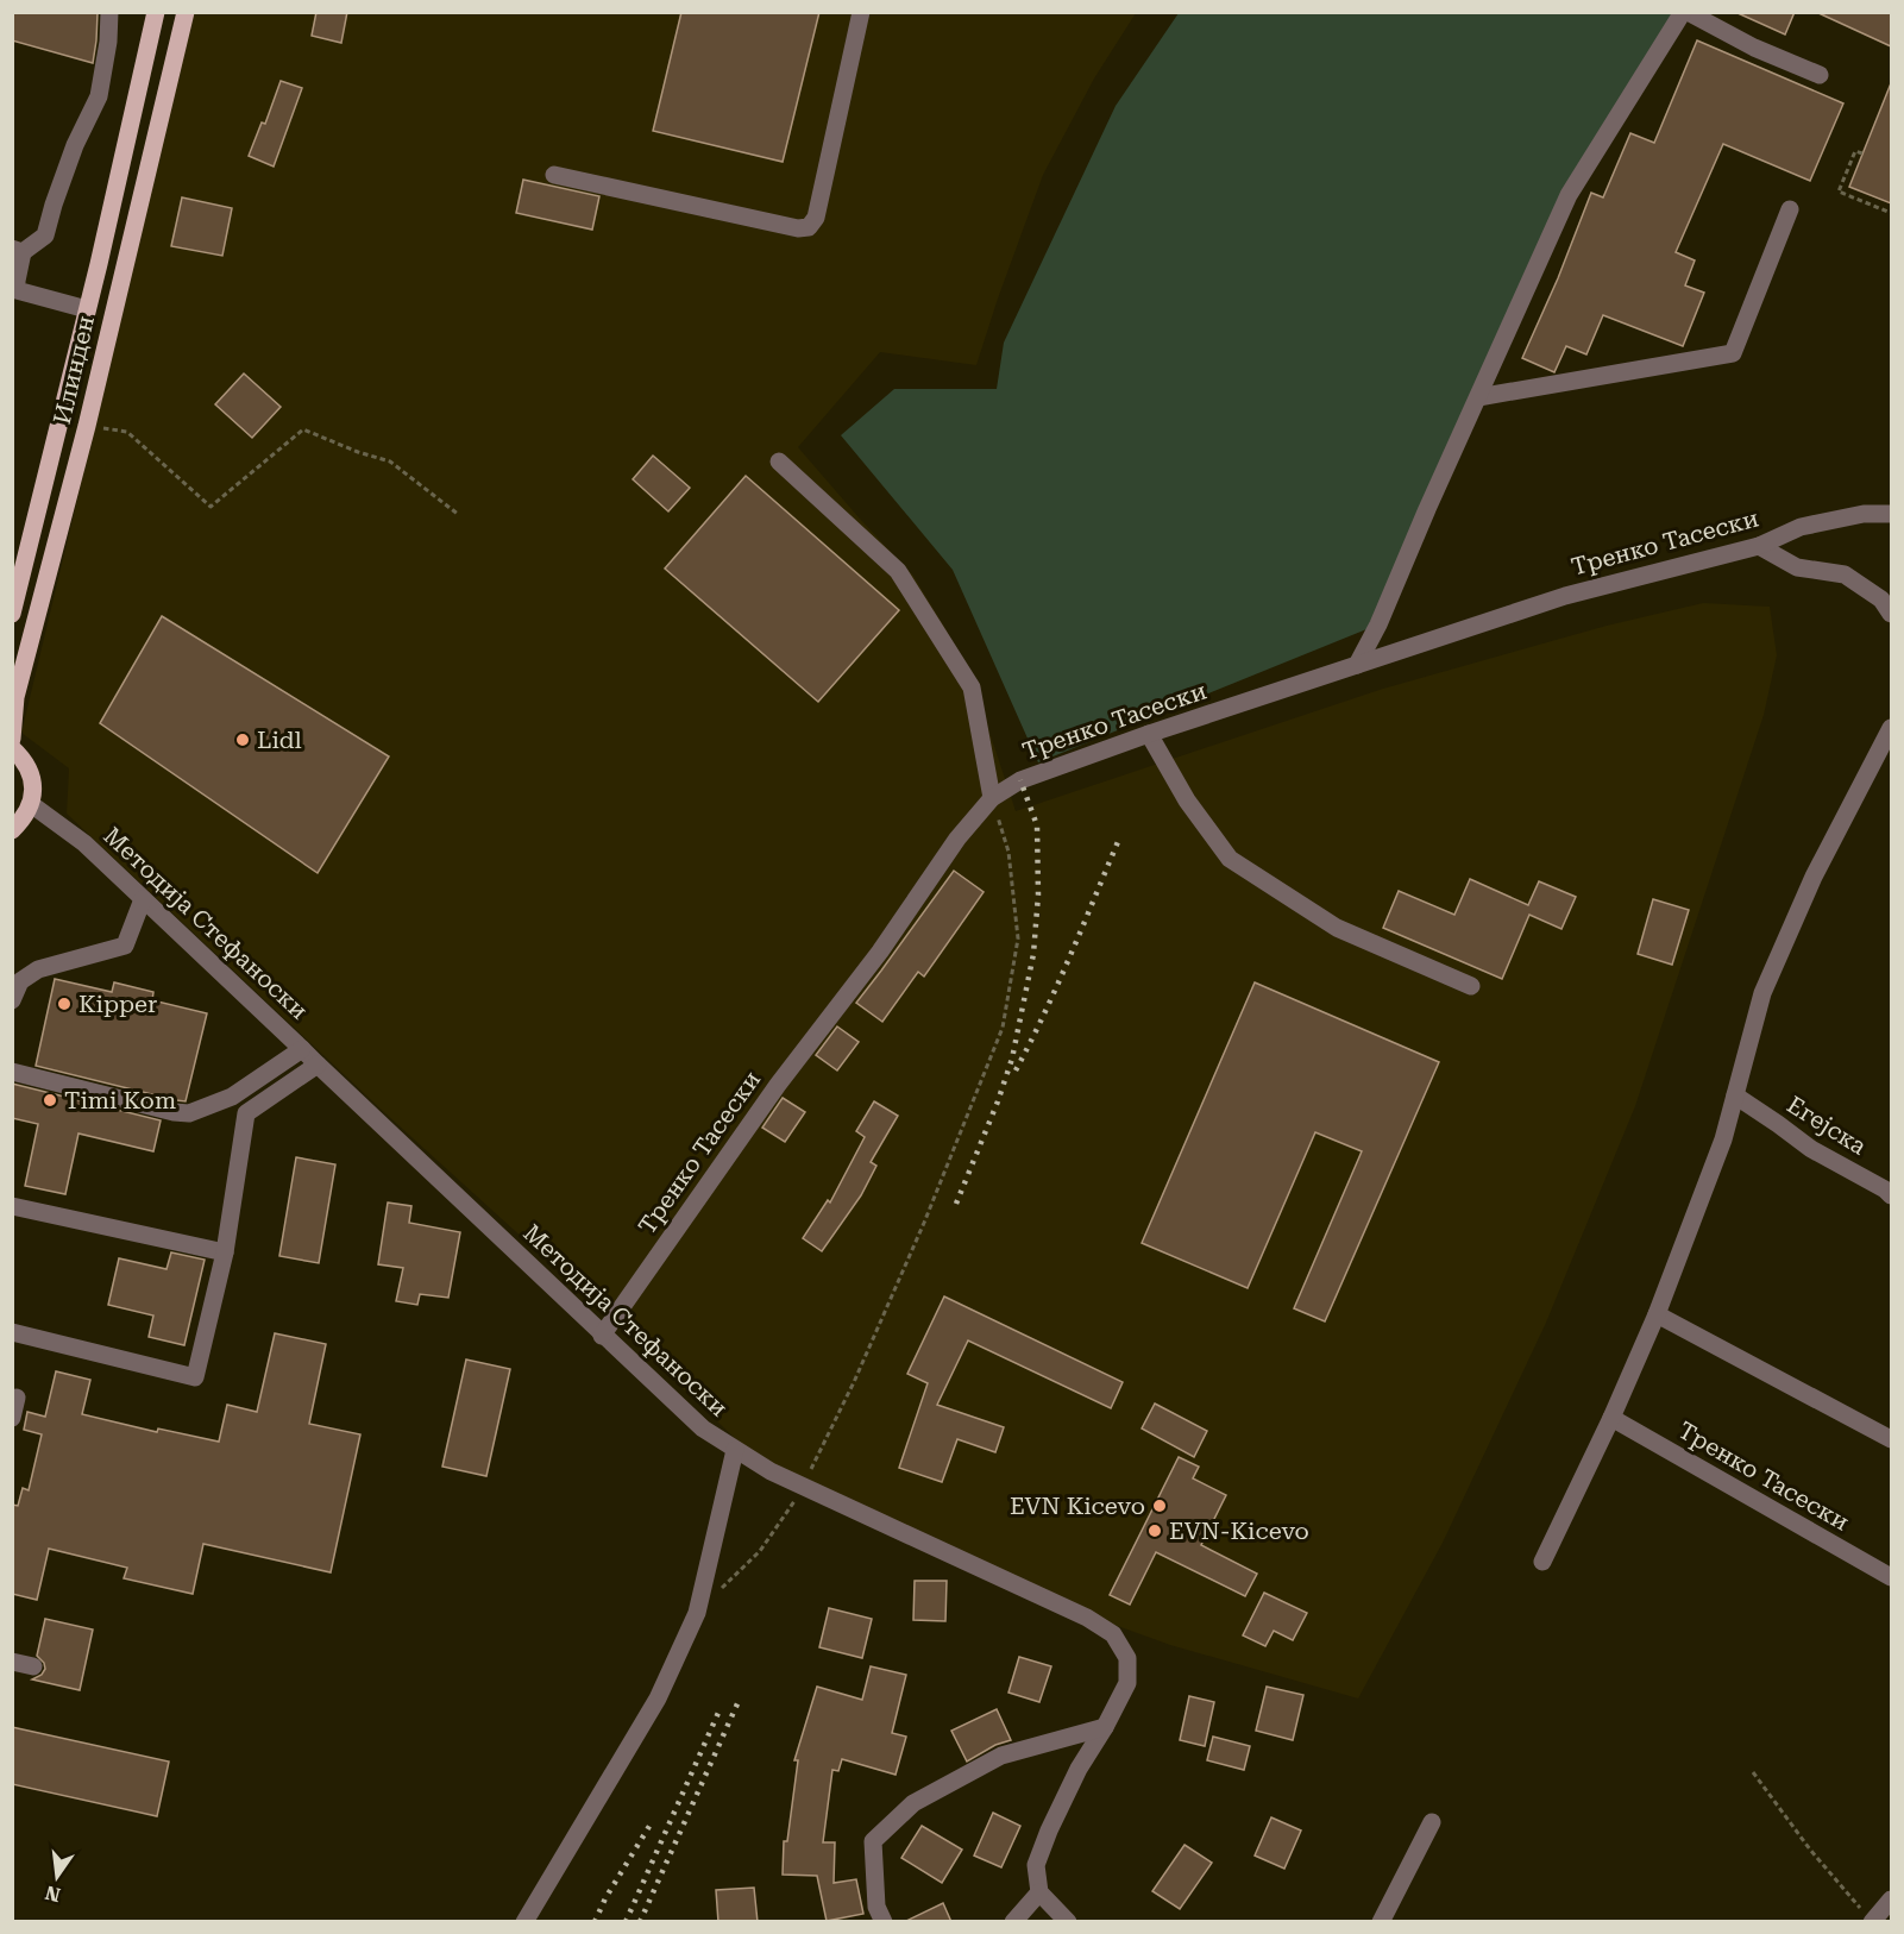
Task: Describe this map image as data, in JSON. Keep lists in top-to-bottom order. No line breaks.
{"streets":{"main road":["Илинден"],"street":["Тренко Тасески","Методија Стефаноски","Егејска"]},"crossings":[["Тренко Тасески","Методија Стефаноски"]],"places":["Lidl","Kipper","Timi Kom","EVN Kicevo","EVN-Kicevo"],"north":"bottom"}
